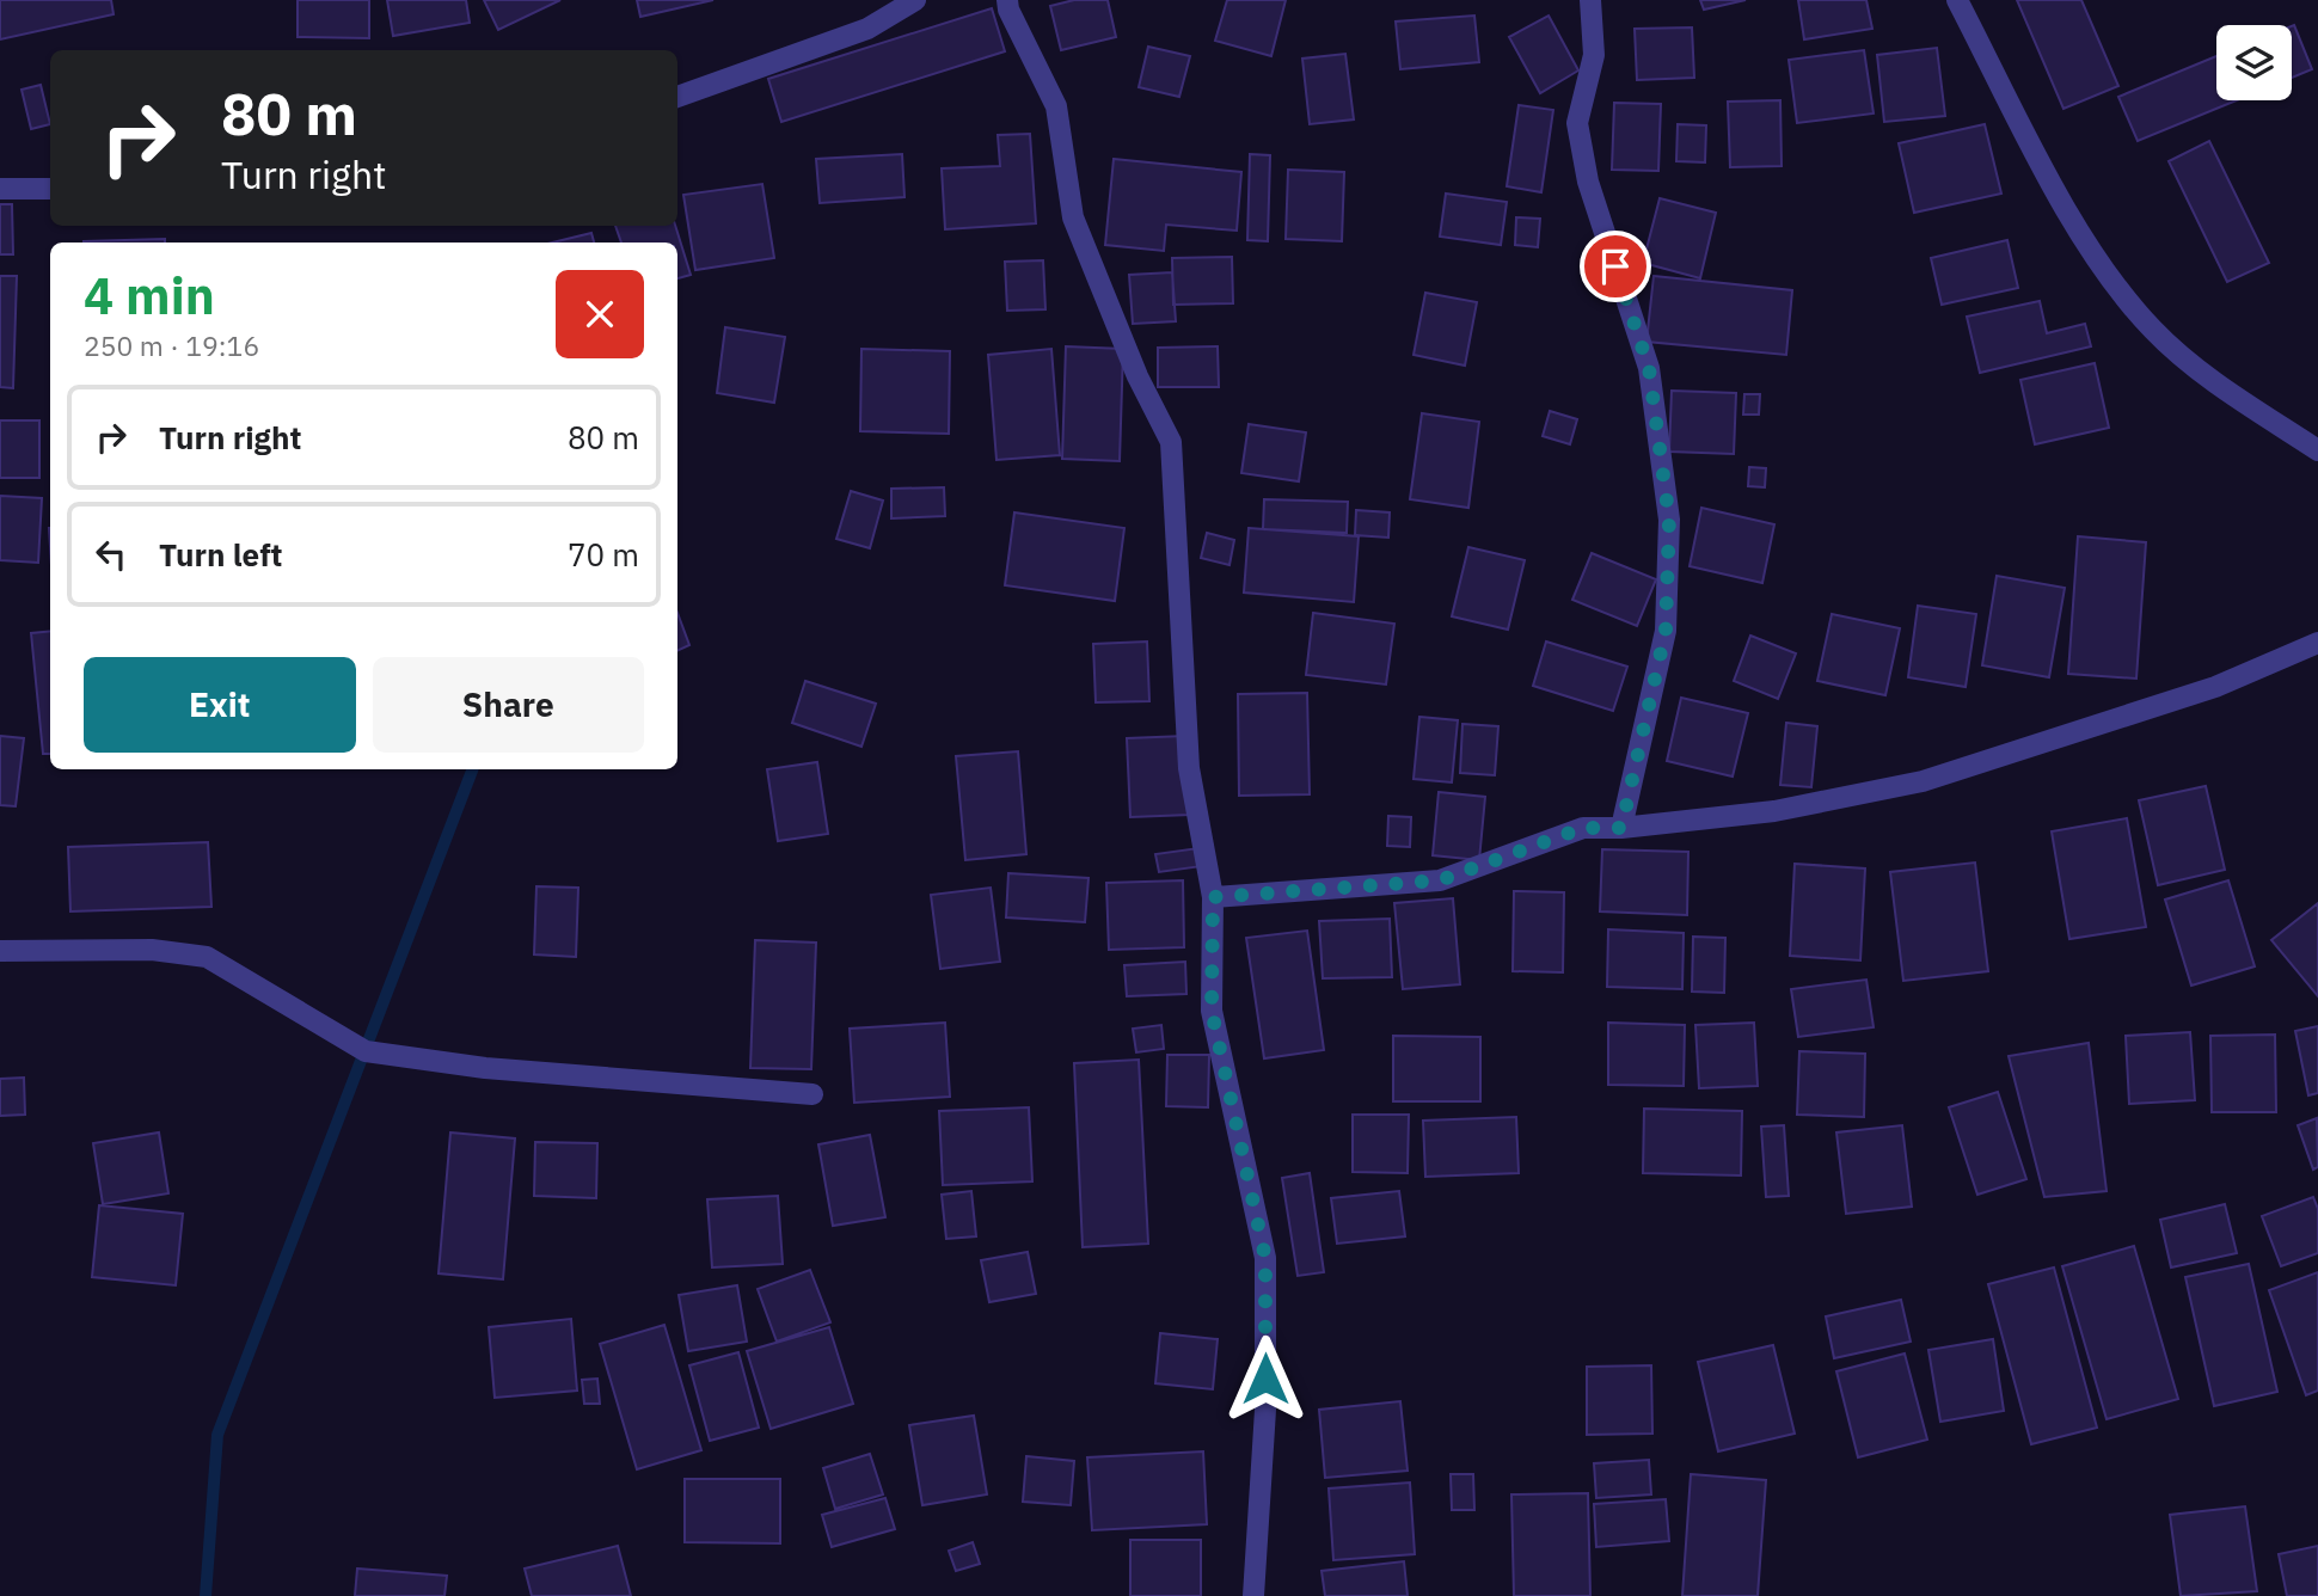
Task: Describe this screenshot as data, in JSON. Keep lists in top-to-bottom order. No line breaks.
{"page":{"turn":["80 m","Turn right"],"heading":["4 min","250 m · 19:16"],"list":[{"name":"Turn right","value":"80 m"},{"name":"Turn left","value":"70 m"}],"buttons":["Exit","Share"]}}
